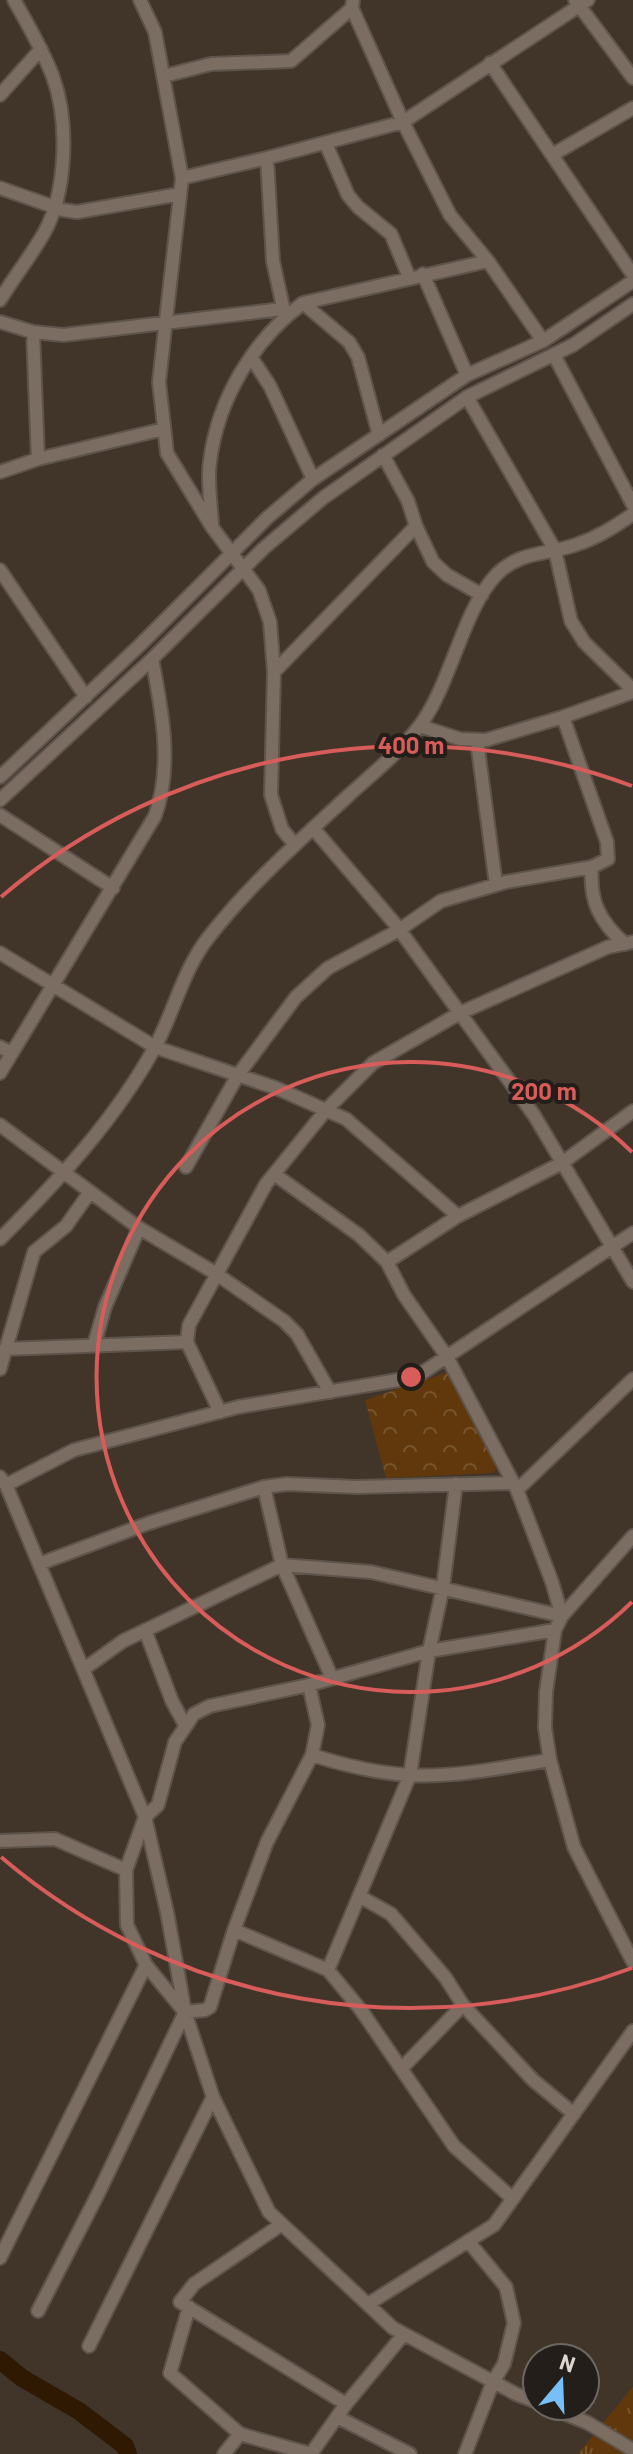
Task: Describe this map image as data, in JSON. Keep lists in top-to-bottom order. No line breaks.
{"north":"top","rings":["400 m","200 m"]}
